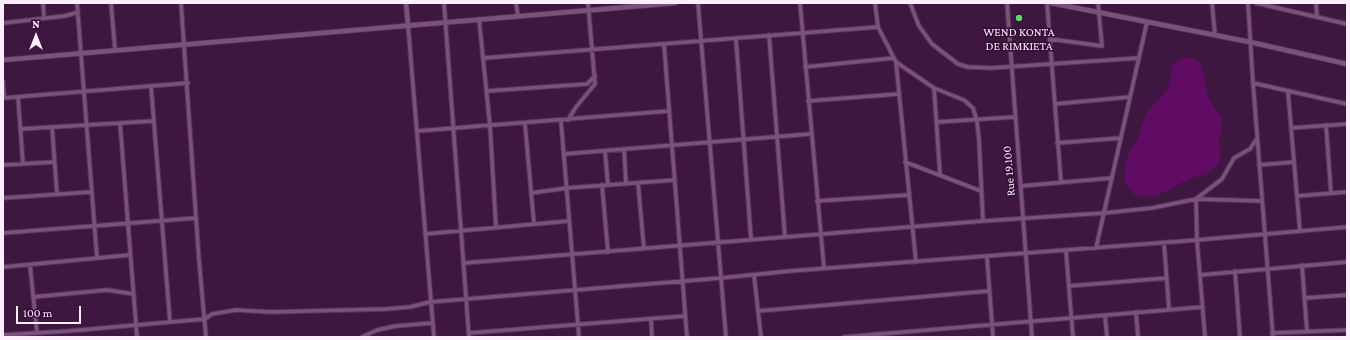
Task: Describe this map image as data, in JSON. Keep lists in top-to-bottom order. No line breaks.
{"streets":{"street":["Rue 19.100"]},"places":["WEND KONTA DE RIMKIETA"],"scale_bar":"100 m","north":"top"}
